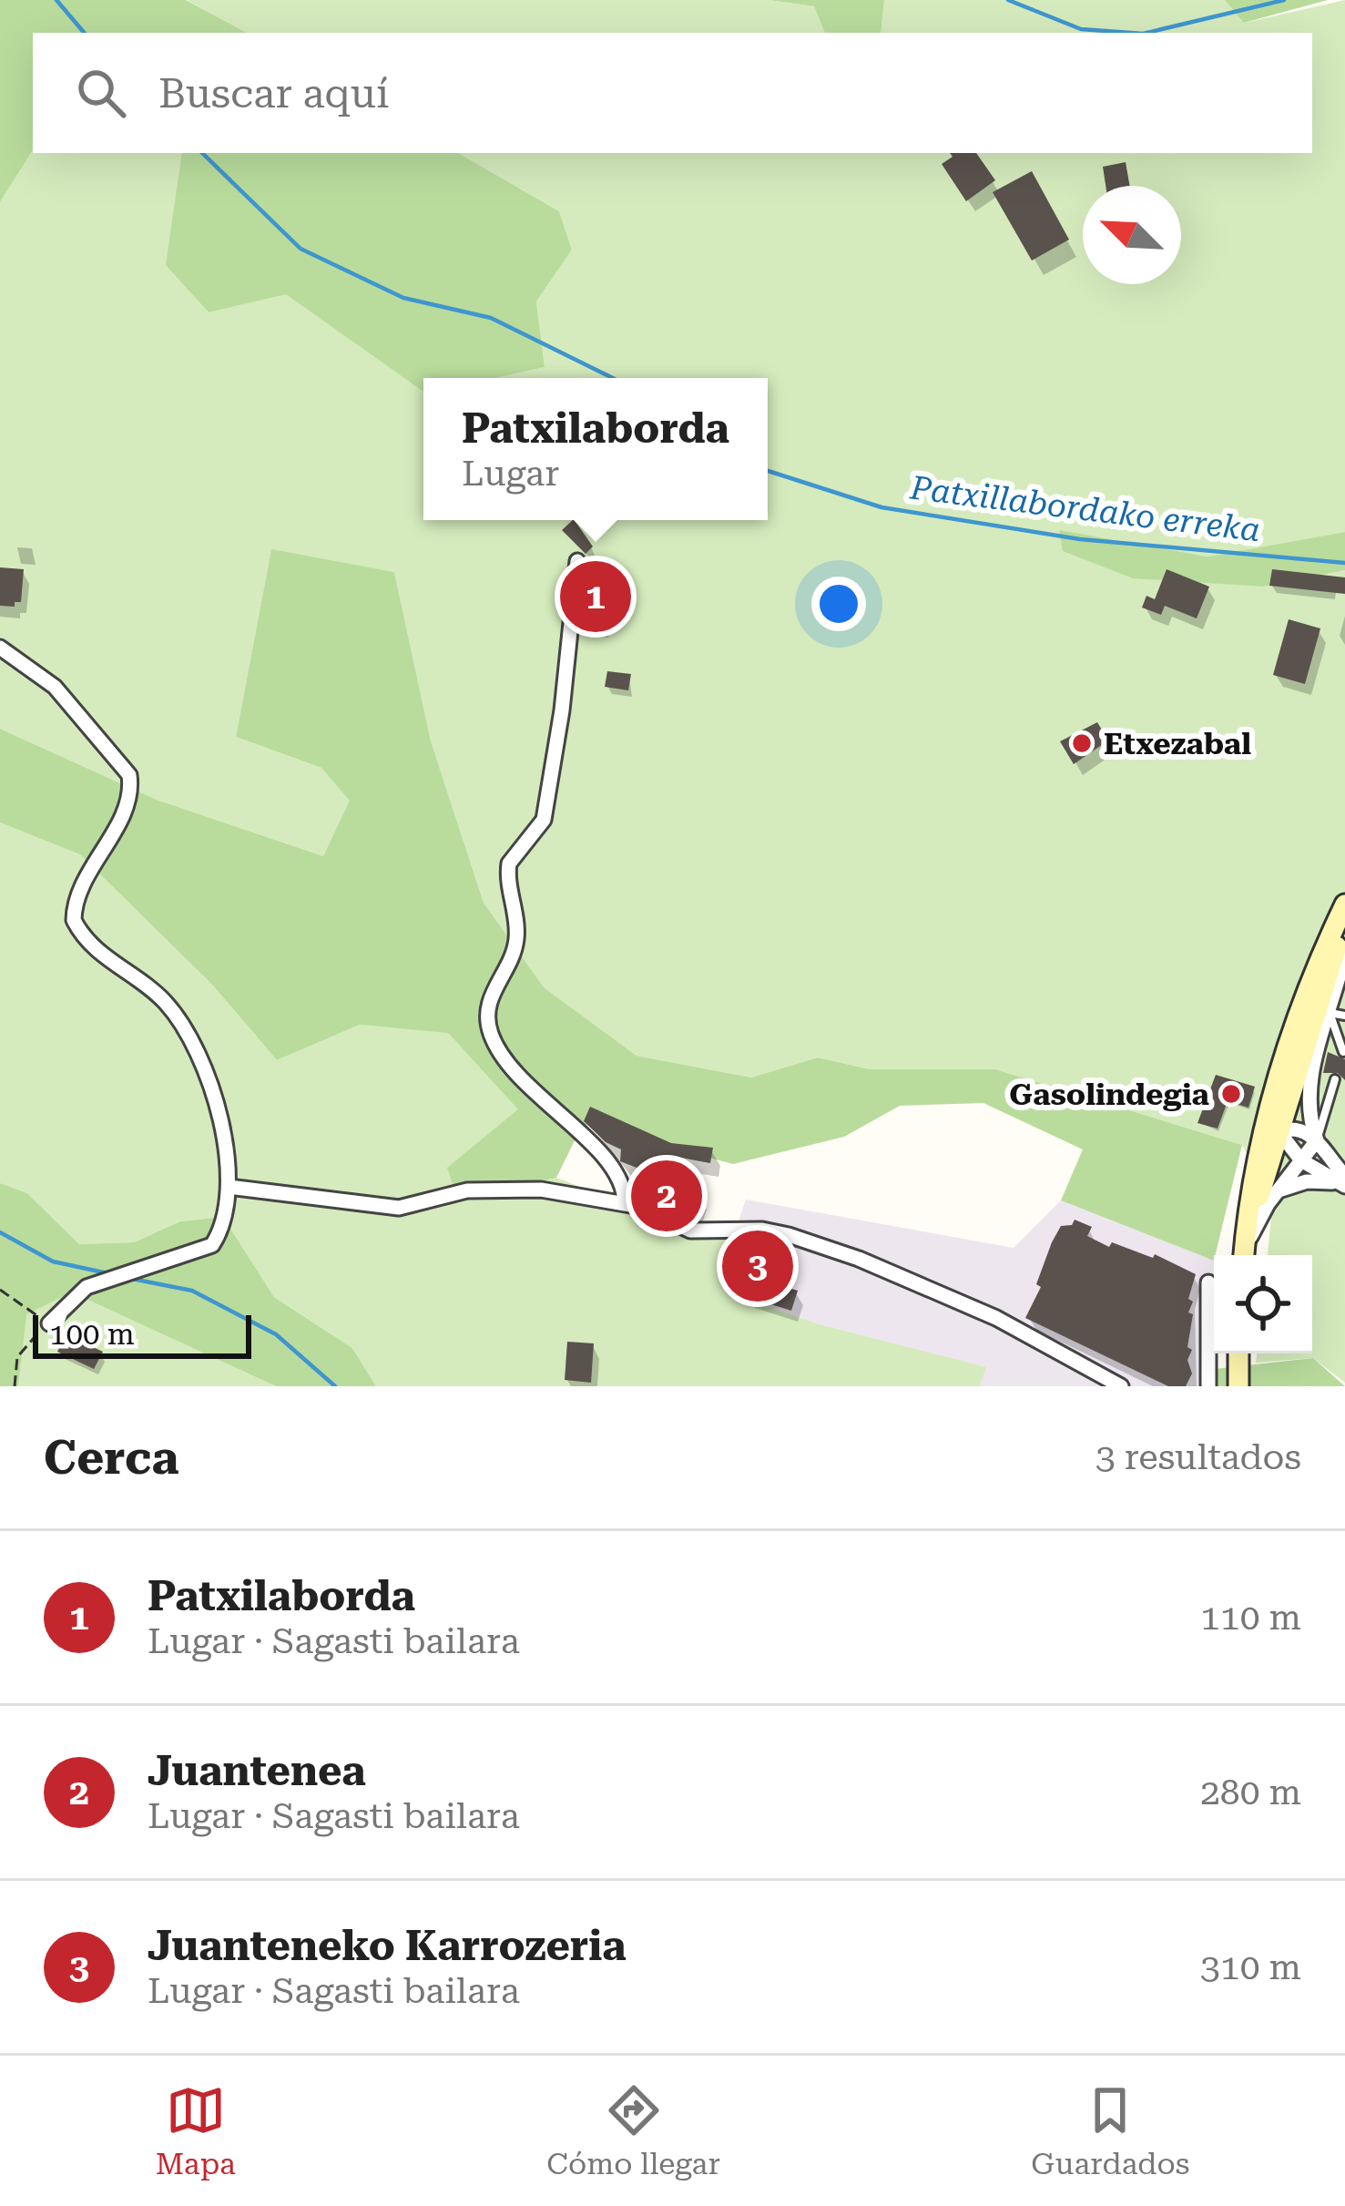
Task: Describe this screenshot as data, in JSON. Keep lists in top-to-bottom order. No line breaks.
{"water":["Patxillabordako erreka"],"places":["Etxezabal","Gasolindegia"],"scale_bar":"100 m","north":"top left","page":{"search":"Buscar aquí","popup":["Patxilaborda","Lugar"],"pins":["1","2","3"],"scale":"100 m","heading":["Cerca","3 resultados"],"list":[{"mark":"1","name":"Patxilaborda","note":"Lugar · Sagasti bailara","value":"110 m"},{"mark":"2","name":"Juantenea","note":"Lugar · Sagasti bailara","value":"280 m"},{"mark":"3","name":"Juanteneko Karrozeria","note":"Lugar · Sagasti bailara","value":"310 m"}],"nav":["Mapa","Cómo llegar","Guardados"]}}
